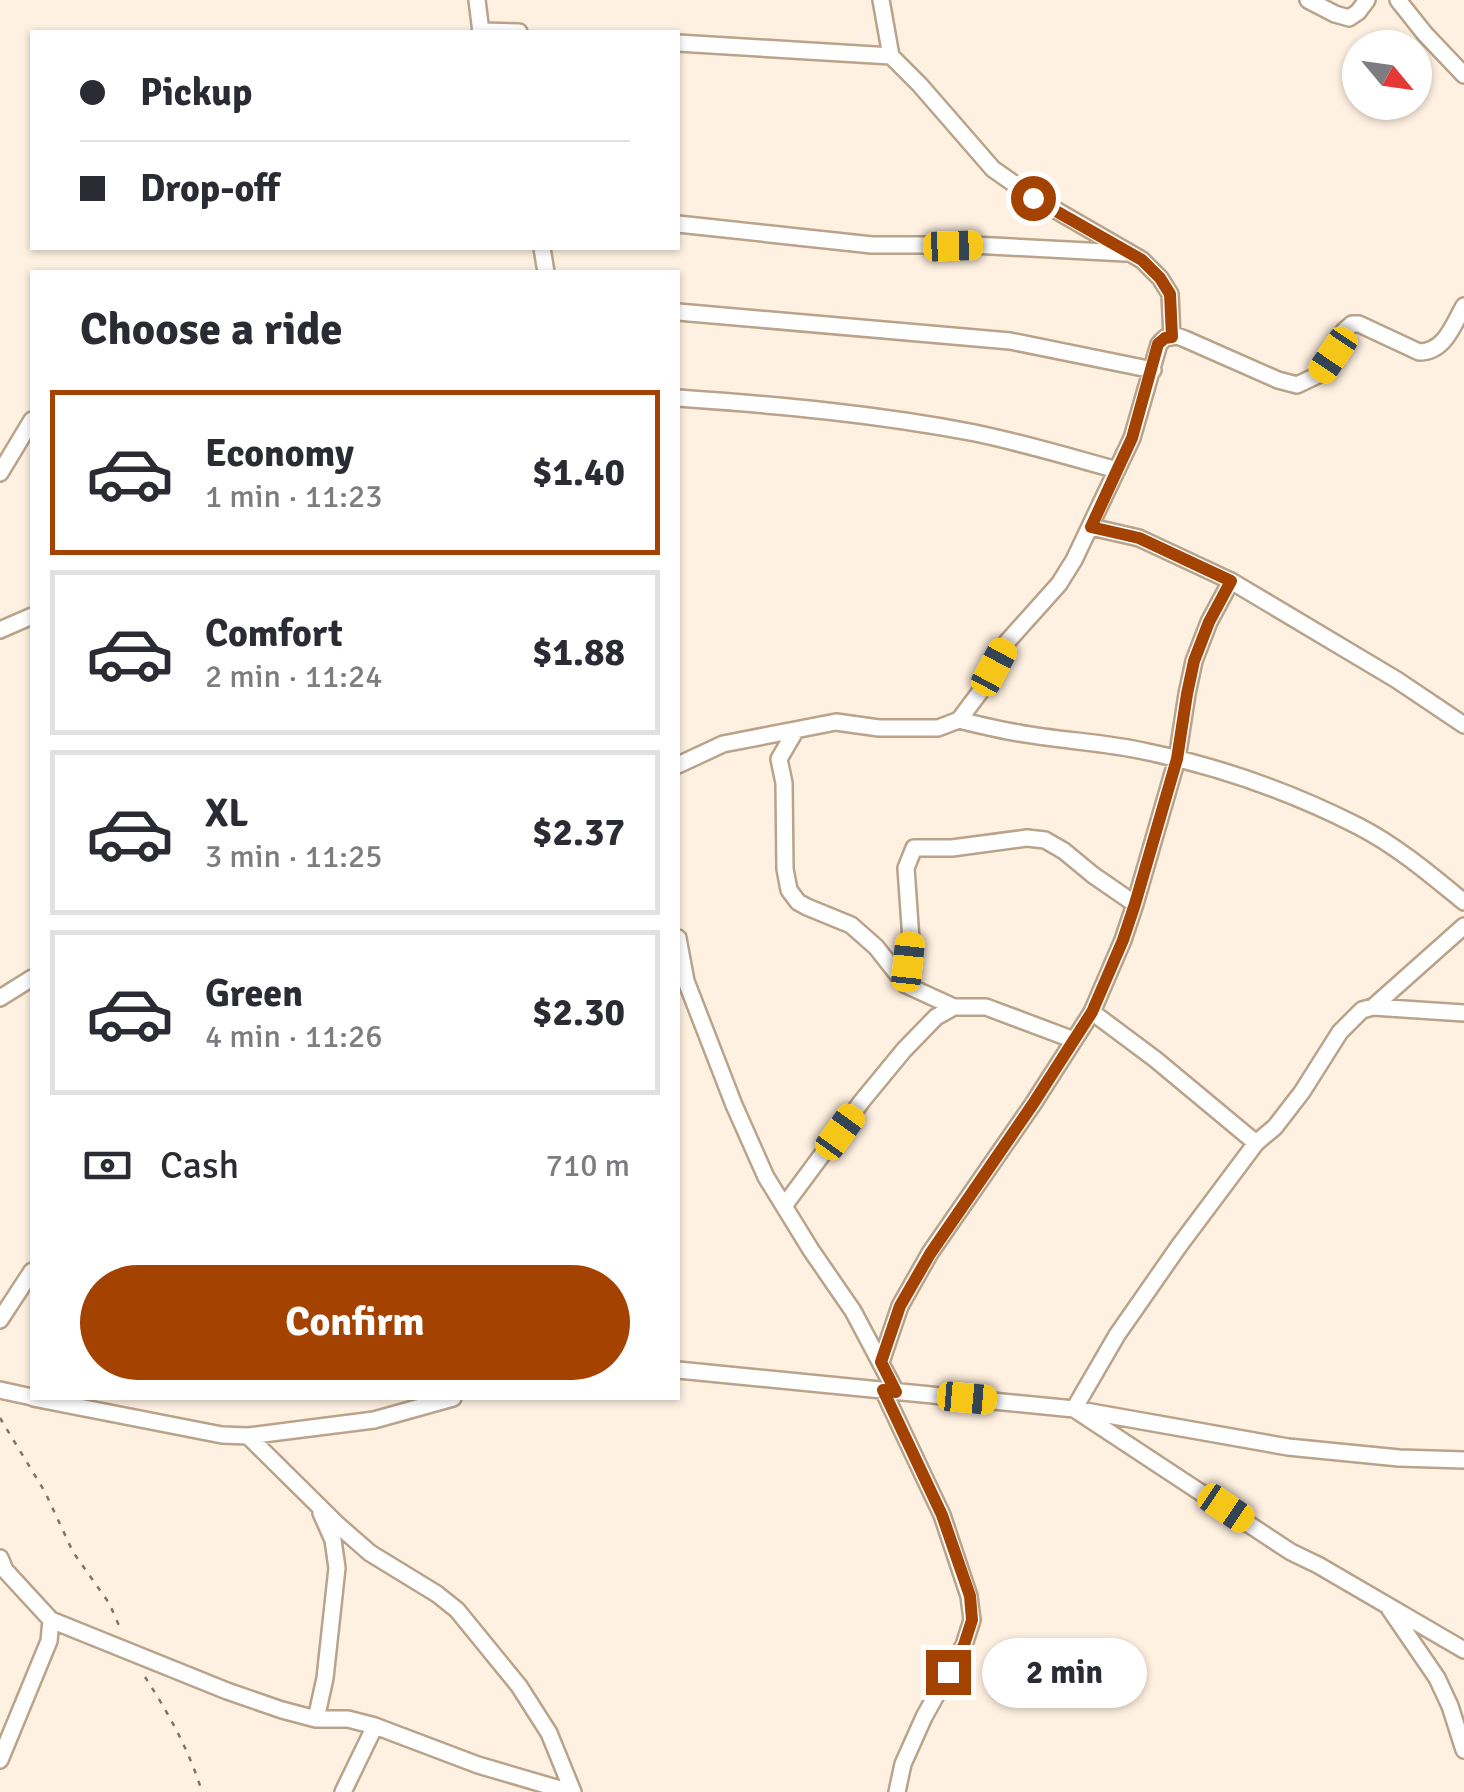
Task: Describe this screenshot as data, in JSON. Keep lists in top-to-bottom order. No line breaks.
{"north":"bottom right","page":{"banner":["Pickup","Drop-off"],"heading":"Choose a ride","list":[{"name":"Economy","note":"1 min · 11:23","value":"$1.40"},{"name":"Comfort","note":"2 min · 11:24","value":"$1.88"},{"name":"XL","note":"3 min · 11:25","value":"$2.37"},{"name":"Green","note":"4 min · 11:26","value":"$2.30"}],"pay":["Cash","710 m"],"buttons":"Confirm","bubble":"2 min"}}
